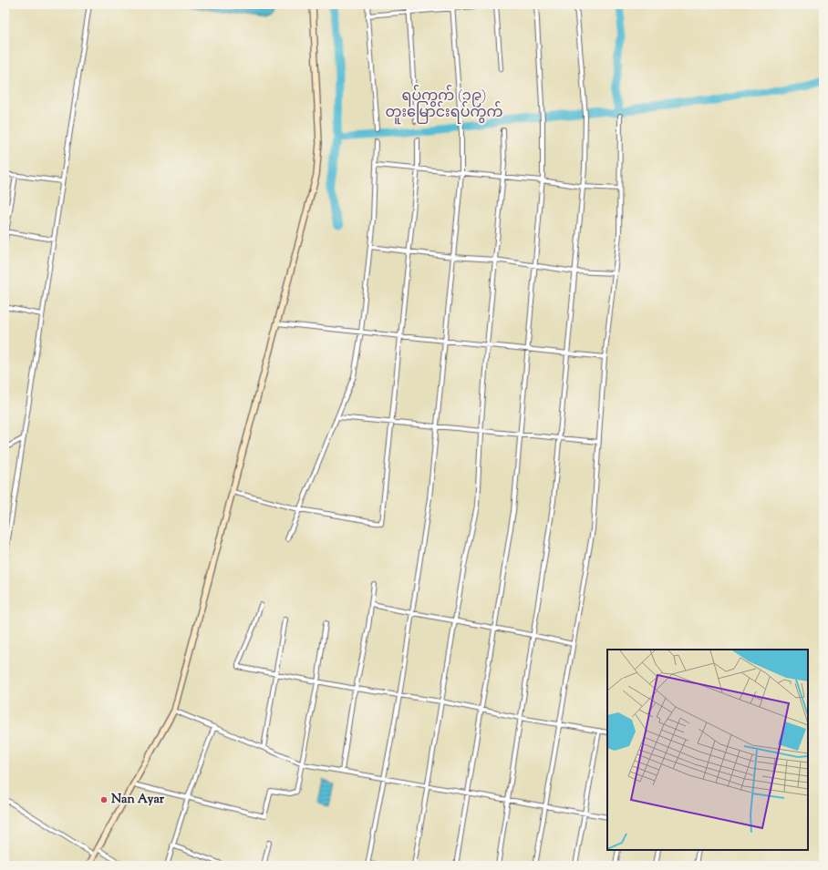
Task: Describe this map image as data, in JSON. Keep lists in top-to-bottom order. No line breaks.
{"districts":["ရပ်ကွက် (၁၉) တူးမြောင်းရပ်ကွက်"],"places":["Nan Ayar"]}
